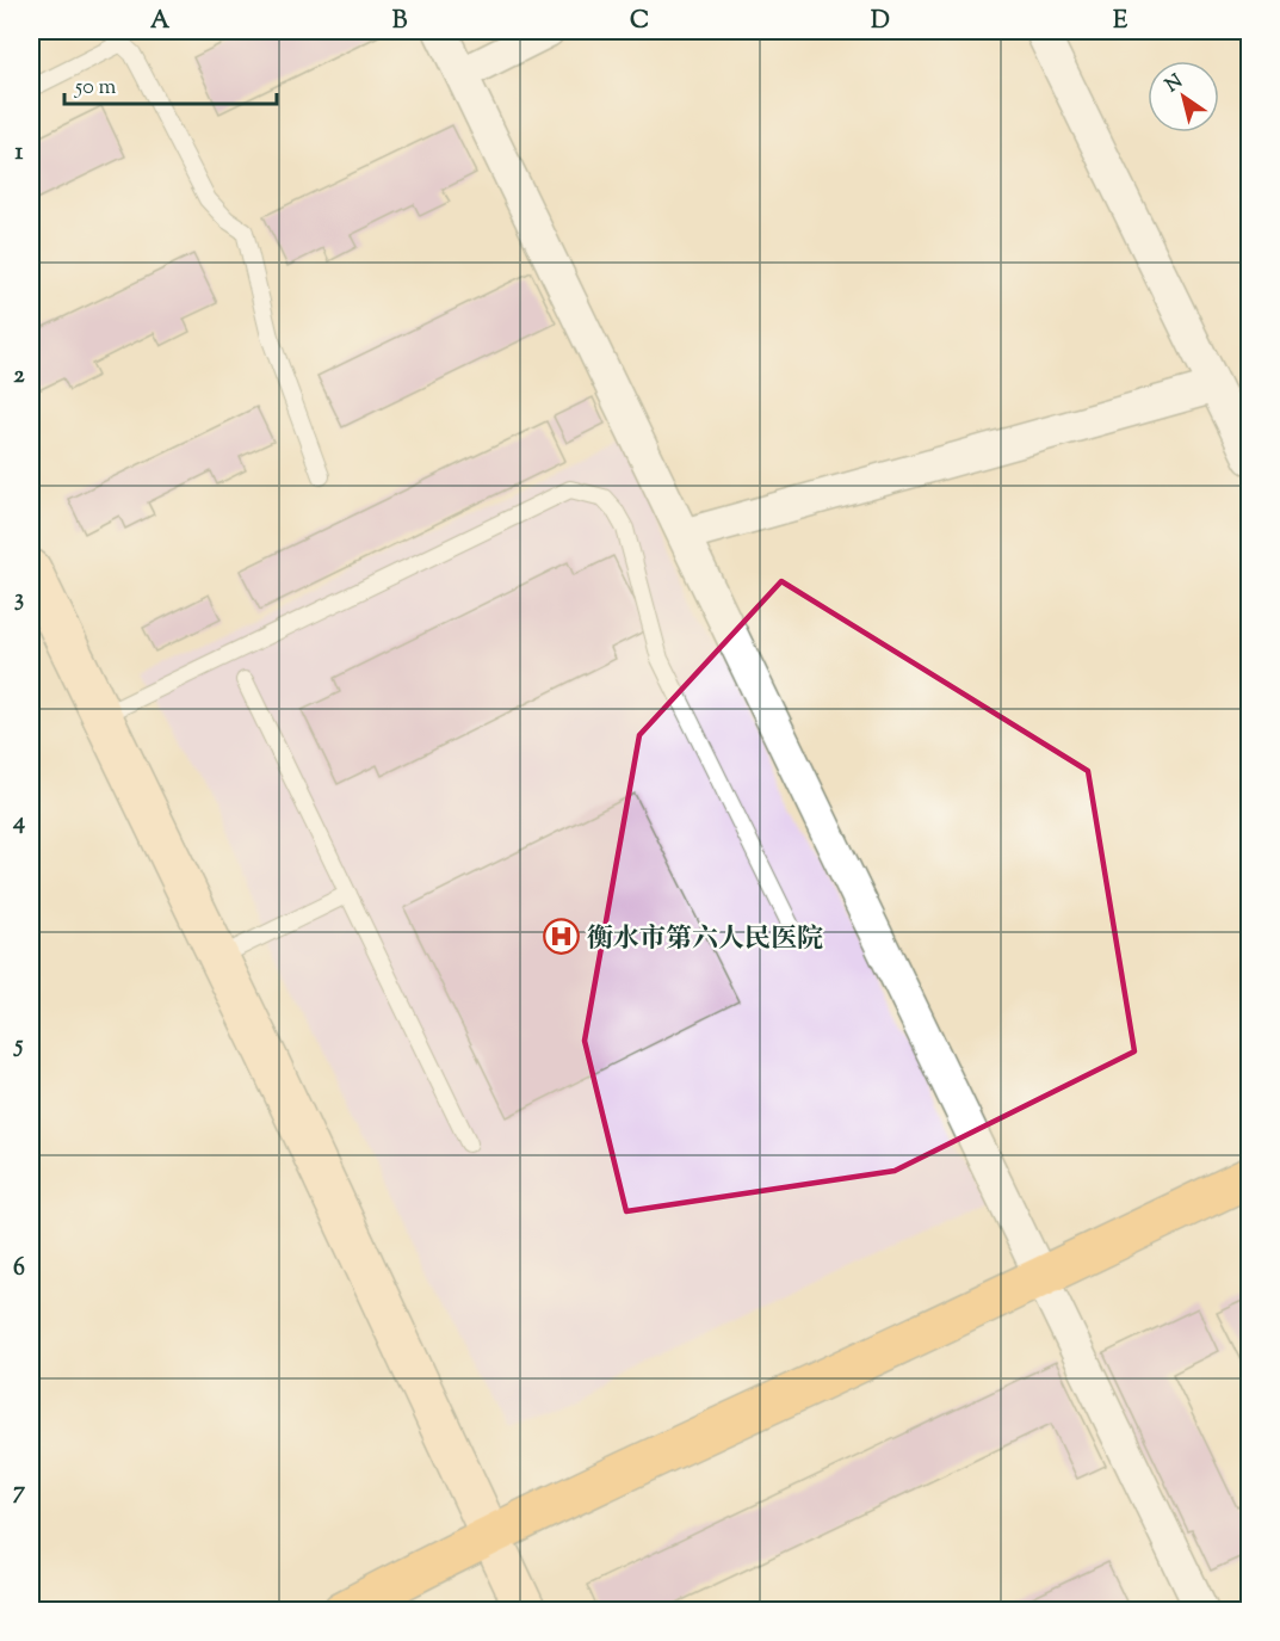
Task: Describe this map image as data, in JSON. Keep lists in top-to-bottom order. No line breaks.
{"places":{"hospital":["衡水市第六人民医院"]},"scale_bar":"50 m","north":"top left","grid":{"columns":["A","B","C","D","E"],"rows":["1","2","3","4","5","6","7"]}}
